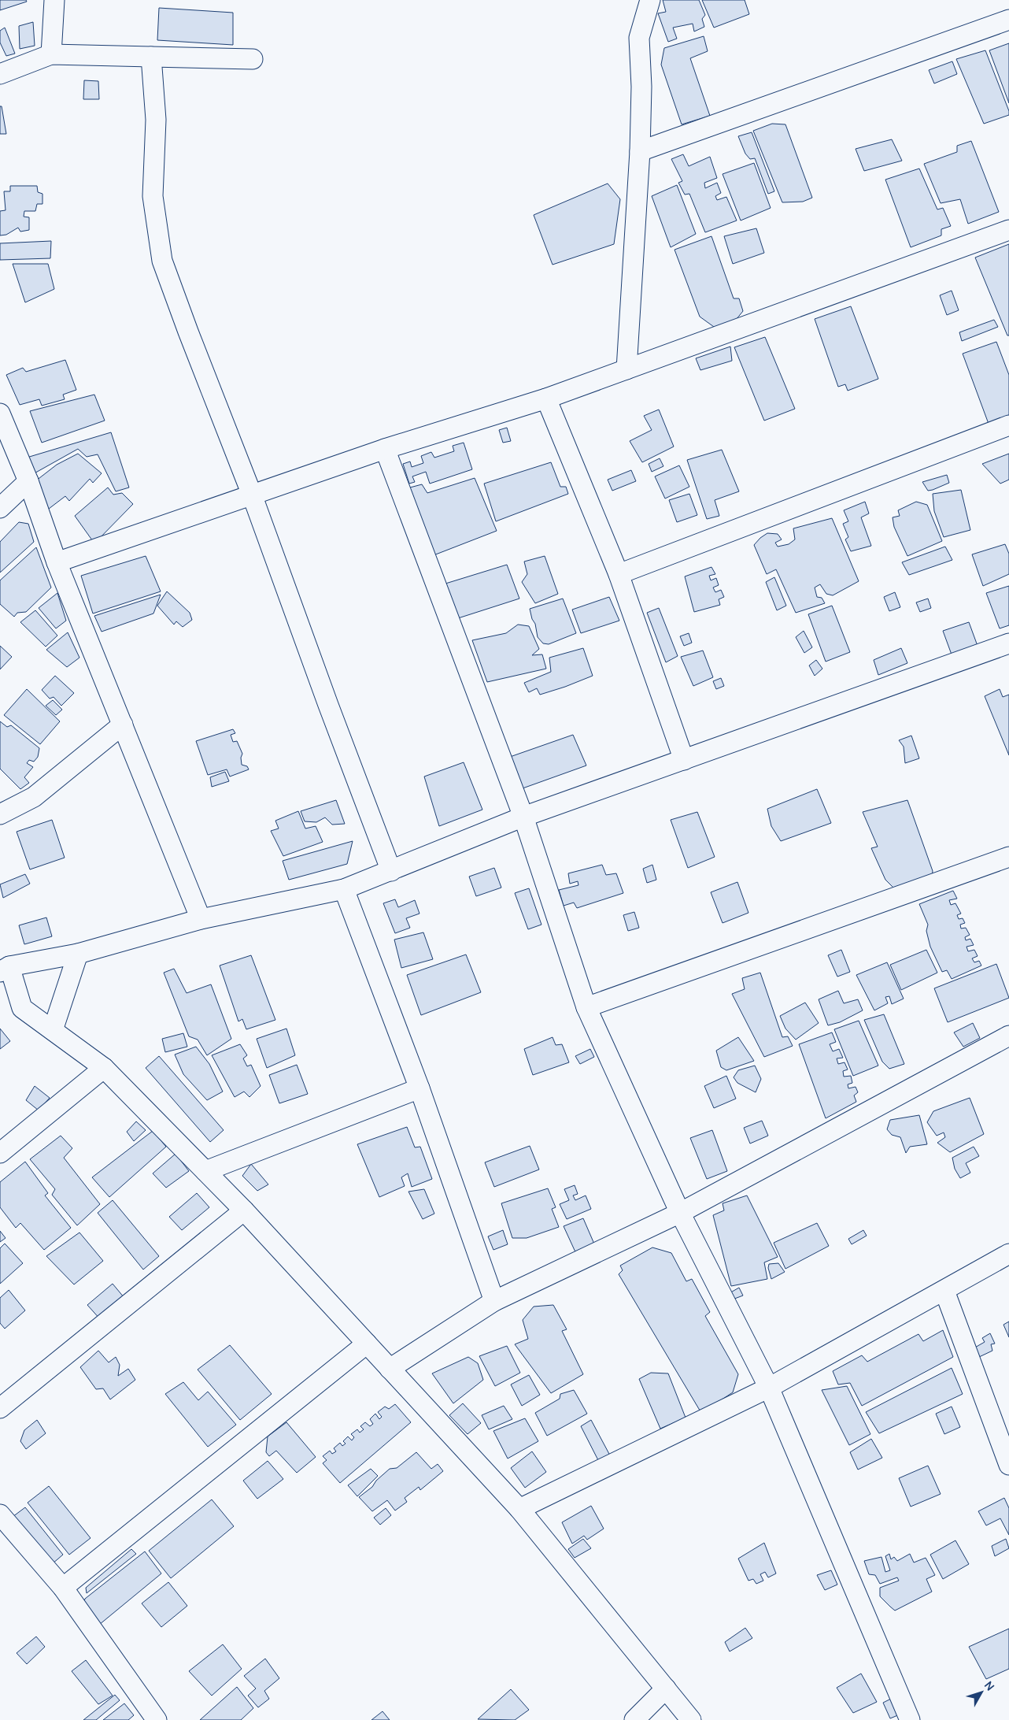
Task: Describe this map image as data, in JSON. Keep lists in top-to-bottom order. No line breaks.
{"north":"top right"}
